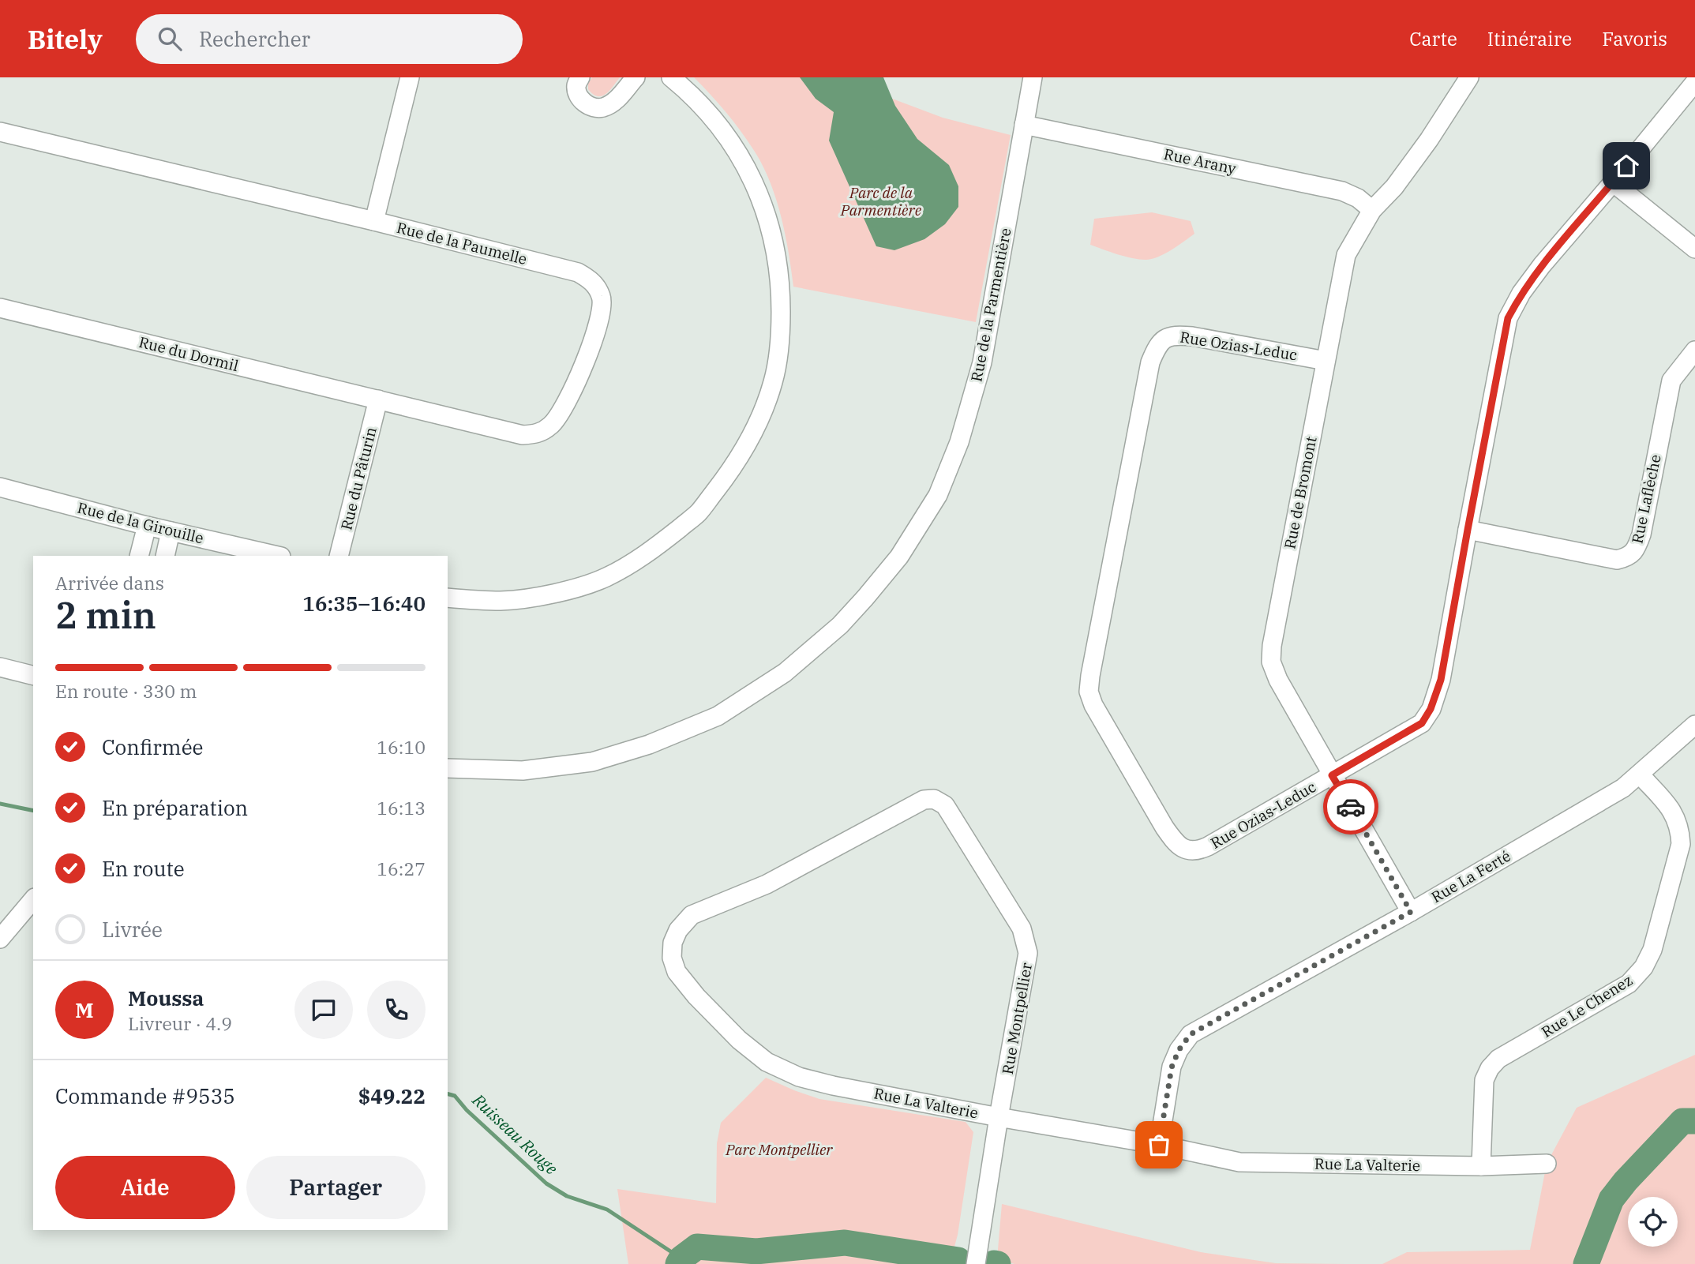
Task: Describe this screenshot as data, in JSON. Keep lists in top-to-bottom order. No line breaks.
{"streets":{"street":["Rue Arany","Rue de la Paumelle","Rue de la Parmentière","Rue Ozias-Leduc","Rue du Dormil","Rue du Pâturin","Rue de Bromont","Rue Laflèche","Rue de la Girouille","Rue La Ferté","Rue Le Chenez","Rue Montpellier","Rue La Valterie"]},"crossings":[["Rue Arany","Rue de la Parmentière"],["Rue Arany","Rue de Bromont"],["Rue de la Paumelle","Rue du Dormil"],["Rue de la Paumelle","Rue du Pâturin"],["Rue Ozias-Leduc","Rue de Bromont"],["Rue Ozias-Leduc","Rue Laflèche"],["Rue du Dormil","Rue du Pâturin"],["Rue de Bromont","Rue La Ferté"],["Rue La Ferté","Rue Le Chenez"],["Rue La Ferté","Rue La Valterie"],["Rue Le Chenez","Rue La Valterie"],["Rue Montpellier","Rue La Valterie"]],"water":["Ruisseau Rouge"],"parks":["Parc de la Parmentière","Parc Montpellier"],"page":{"header":"Bitely","search":"Rechercher","nav":["Carte","Itinéraire","Favoris"],"heading":["2 min","Arrivée dans","16:35–16:40"],"panel":["Moussa","Livreur · 4.9","Commande #9535","$49.22"],"bar":"En route · 330 m","list":[["Confirmée","16:10"],["En préparation","16:13"],["En route","16:27"],"Livrée"],"round":"M","buttons":["Aide","Partager"]}}
